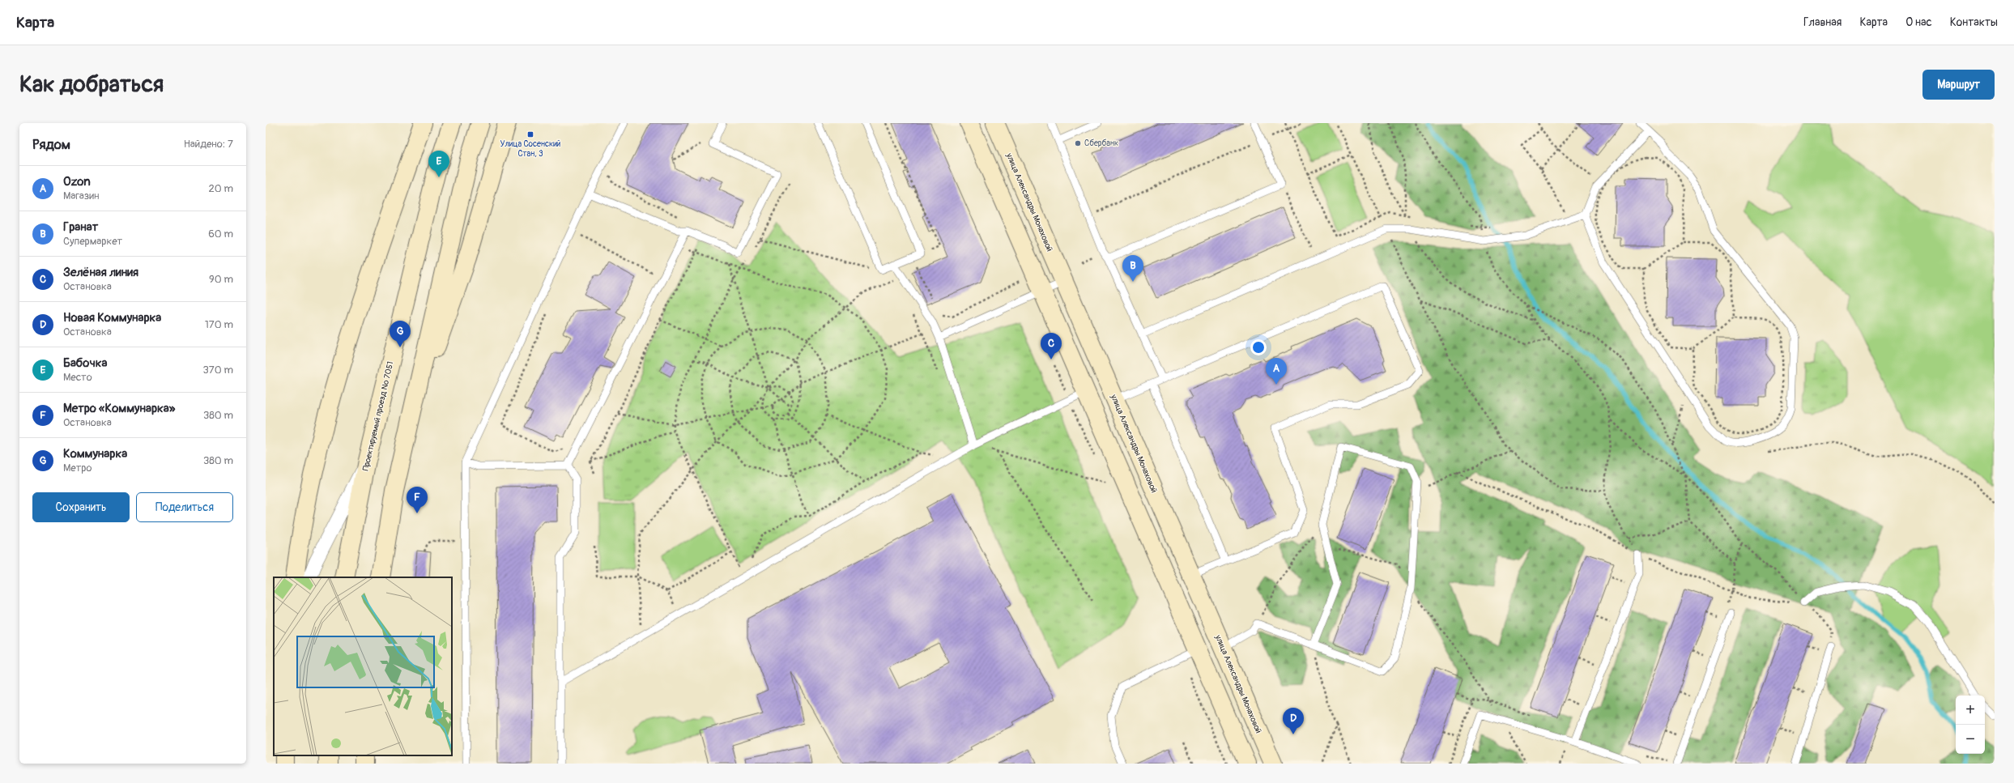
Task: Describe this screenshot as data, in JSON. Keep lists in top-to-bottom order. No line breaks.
{"streets":{"main road":["улица Александры Монаховой","Проектируемый проезд № 7051"]},"places":{"transit":["Улица Сосенский Стан, 3"],"other":["Сбербанк"]},"page":{"header":"Карта","nav":["Главная","Карта","О нас","Контакты"],"buttons":["Маршрут",["Сохранить","Поделиться"]],"title":"Как добраться","heading":["Рядом","Найдено: 7"],"pins":["E","B","G","C","A","F","D"],"list":[{"mark":"A","name":"Ozon","note":"Магазин","value":"20 m"},{"mark":"B","name":"Гранат","note":"Супермаркет","value":"60 m"},{"mark":"C","name":"Зелёная линия","note":"Остановка","value":"90 m"},{"mark":"D","name":"Новая Коммунарка","note":"Остановка","value":"170 m"},{"mark":"E","name":"Бабочка","note":"Место","value":"370 m"},{"mark":"F","name":"Метро «Коммунарка»","note":"Остановка","value":"380 m"},{"mark":"G","name":"Коммунарка","note":"Метро","value":"380 m"}],"map_buttons":["+","−"]}}
